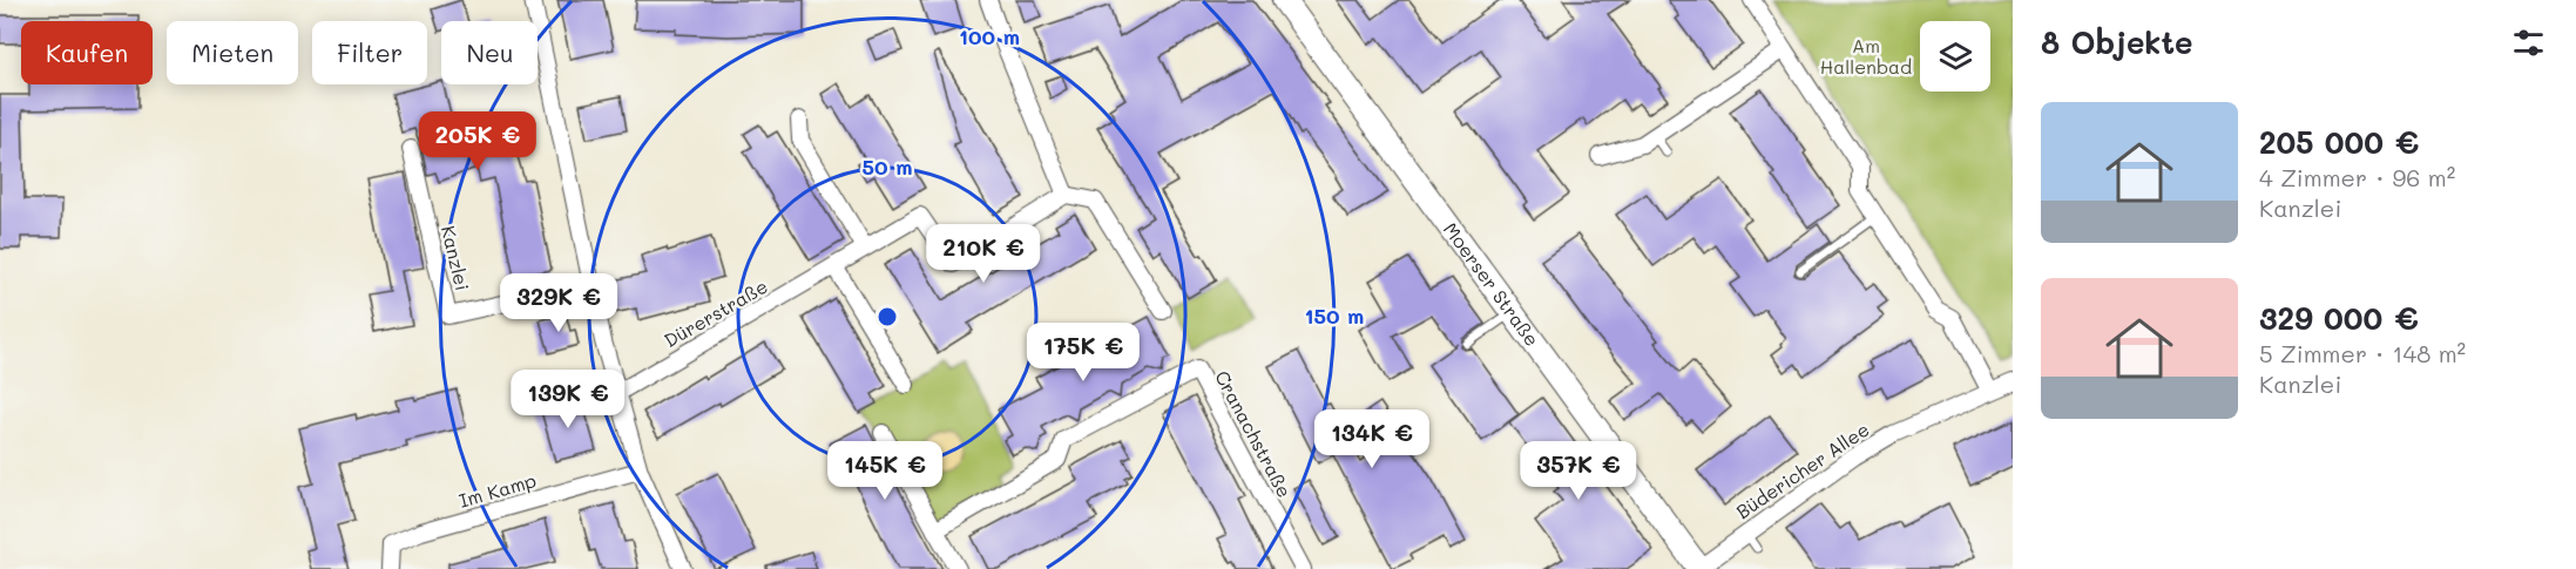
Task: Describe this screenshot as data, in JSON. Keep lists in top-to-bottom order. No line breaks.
{"streets":{"main road":["Moerser Straße"],"street":["Kanzlei","Dürerstraße","Cranachstraße","Büdericher Allee","Im Kamp"]},"crossings":[["Moerser Straße","Büdericher Allee"]],"parks":["Am Hallenbad"],"page":{"heading":"8 Objekte","chip":["Kaufen","Mieten","Filter","Neu"],"list":[{"name":"205 000 €","note":"4 Zimmer · 96 m² · Kanzlei"},{"name":"329 000 €","note":"5 Zimmer · 148 m² · Kanzlei"}],"price":["205K €","210K €","329K €","175K €","139K €","134K €","145K €","357K €"]},"rings":["100 m","50 m","150 m"]}
